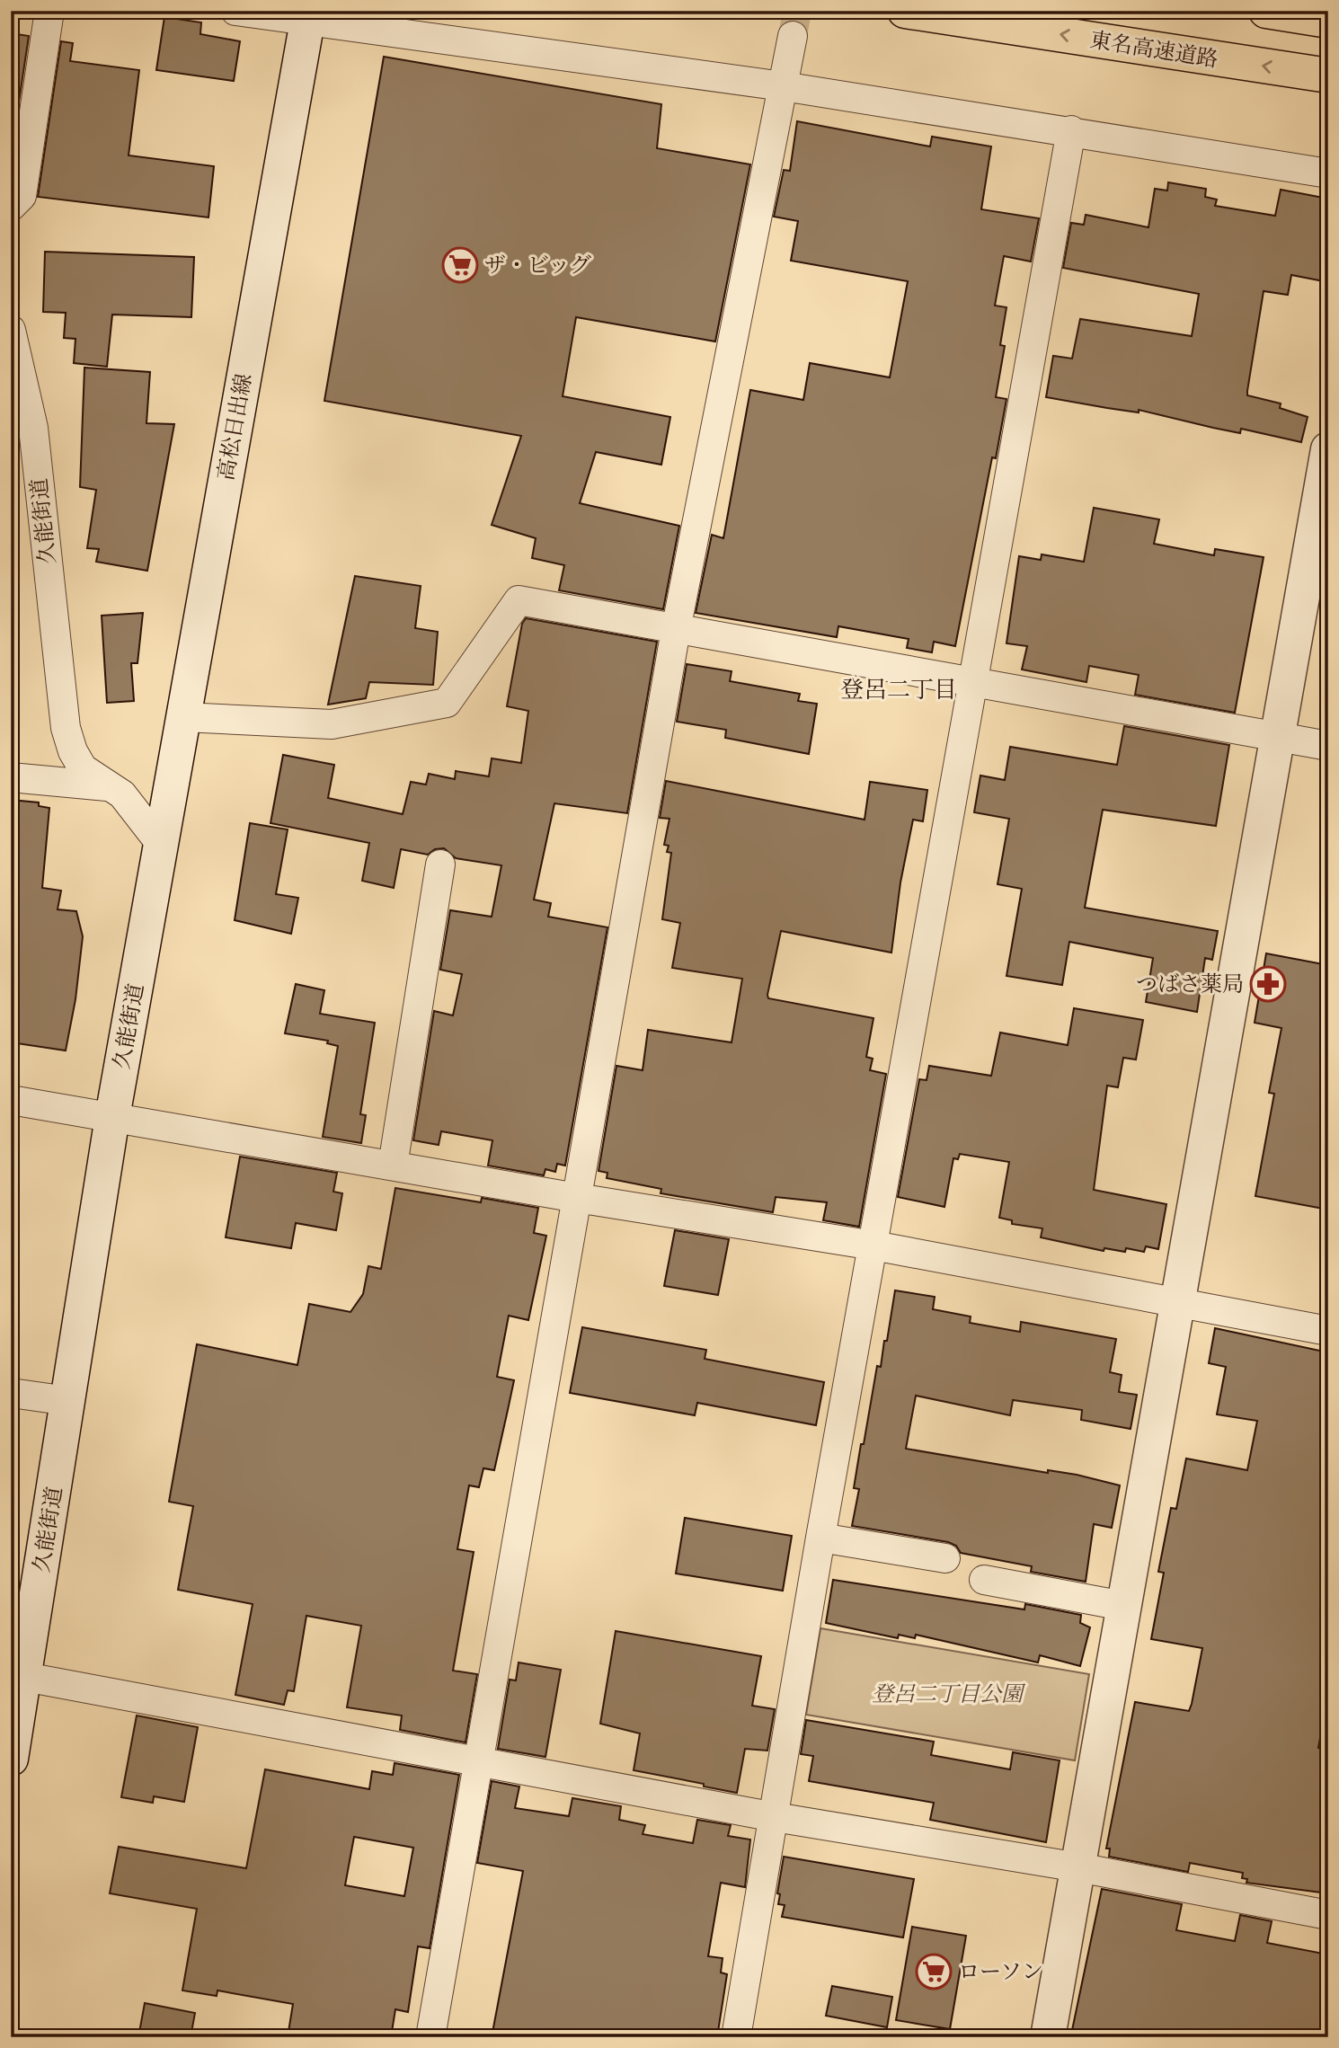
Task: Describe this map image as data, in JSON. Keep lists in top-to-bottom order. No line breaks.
{"streets":{"highway":["東名高速道路"],"main road":["高松日出線","久能街道"]},"crossings":[["高松日出線","久能街道"]],"one_way":["東名高速道路"],"districts":["登呂二丁目"],"parks":["登呂二丁目公園"],"places":{"supermarket":["ザ・ビッグ","ローソン"],"pharmacy":["つばさ薬局"]}}
